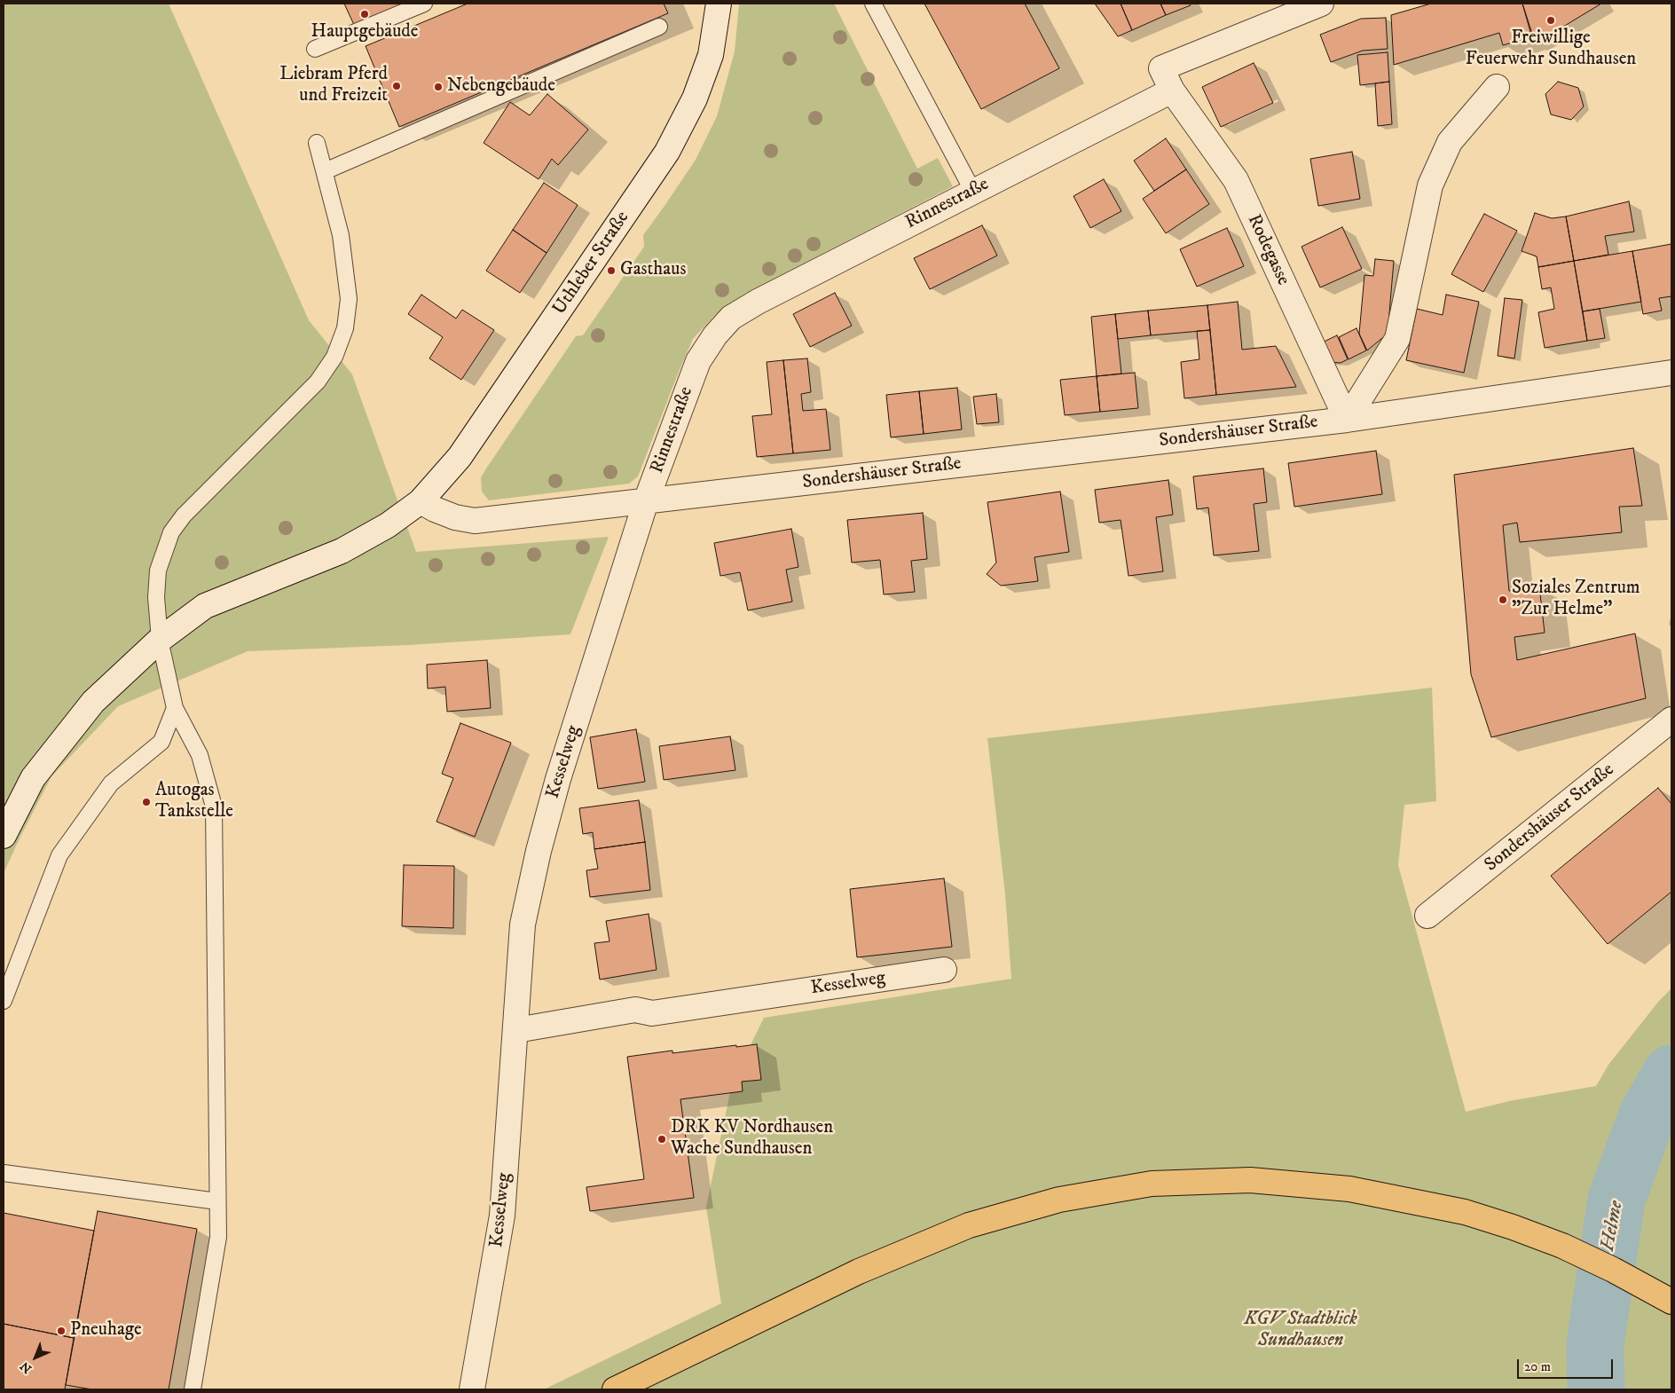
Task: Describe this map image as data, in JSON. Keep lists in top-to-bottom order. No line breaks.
{"streets":{"street":["Rinnestraße","Rodegasse","Uthleber Straße","Sondershäuser Straße","Kesselweg"]},"crossings":[["Rinnestraße","Rodegasse"],["Rinnestraße","Sondershäuser Straße"],["Rinnestraße","Kesselweg"],["Rodegasse","Sondershäuser Straße"],["Uthleber Straße","Sondershäuser Straße"],["Sondershäuser Straße","Kesselweg"]],"water":["Helme"],"parks":["KGV Stadtblick Sundhausen"],"places":["Hauptgebäude","Freiwillige Feuerwehr Sundhausen","Liebram Pferd und Freizeit","Nebengebäude","Gasthaus","Soziales Zentrum \"Zur Helme\"","Autogas Tankstelle","DRK KV Nordhausen Wache Sundhausen","Pneuhage"],"scale_bar":"20 m","north":"bottom left"}
